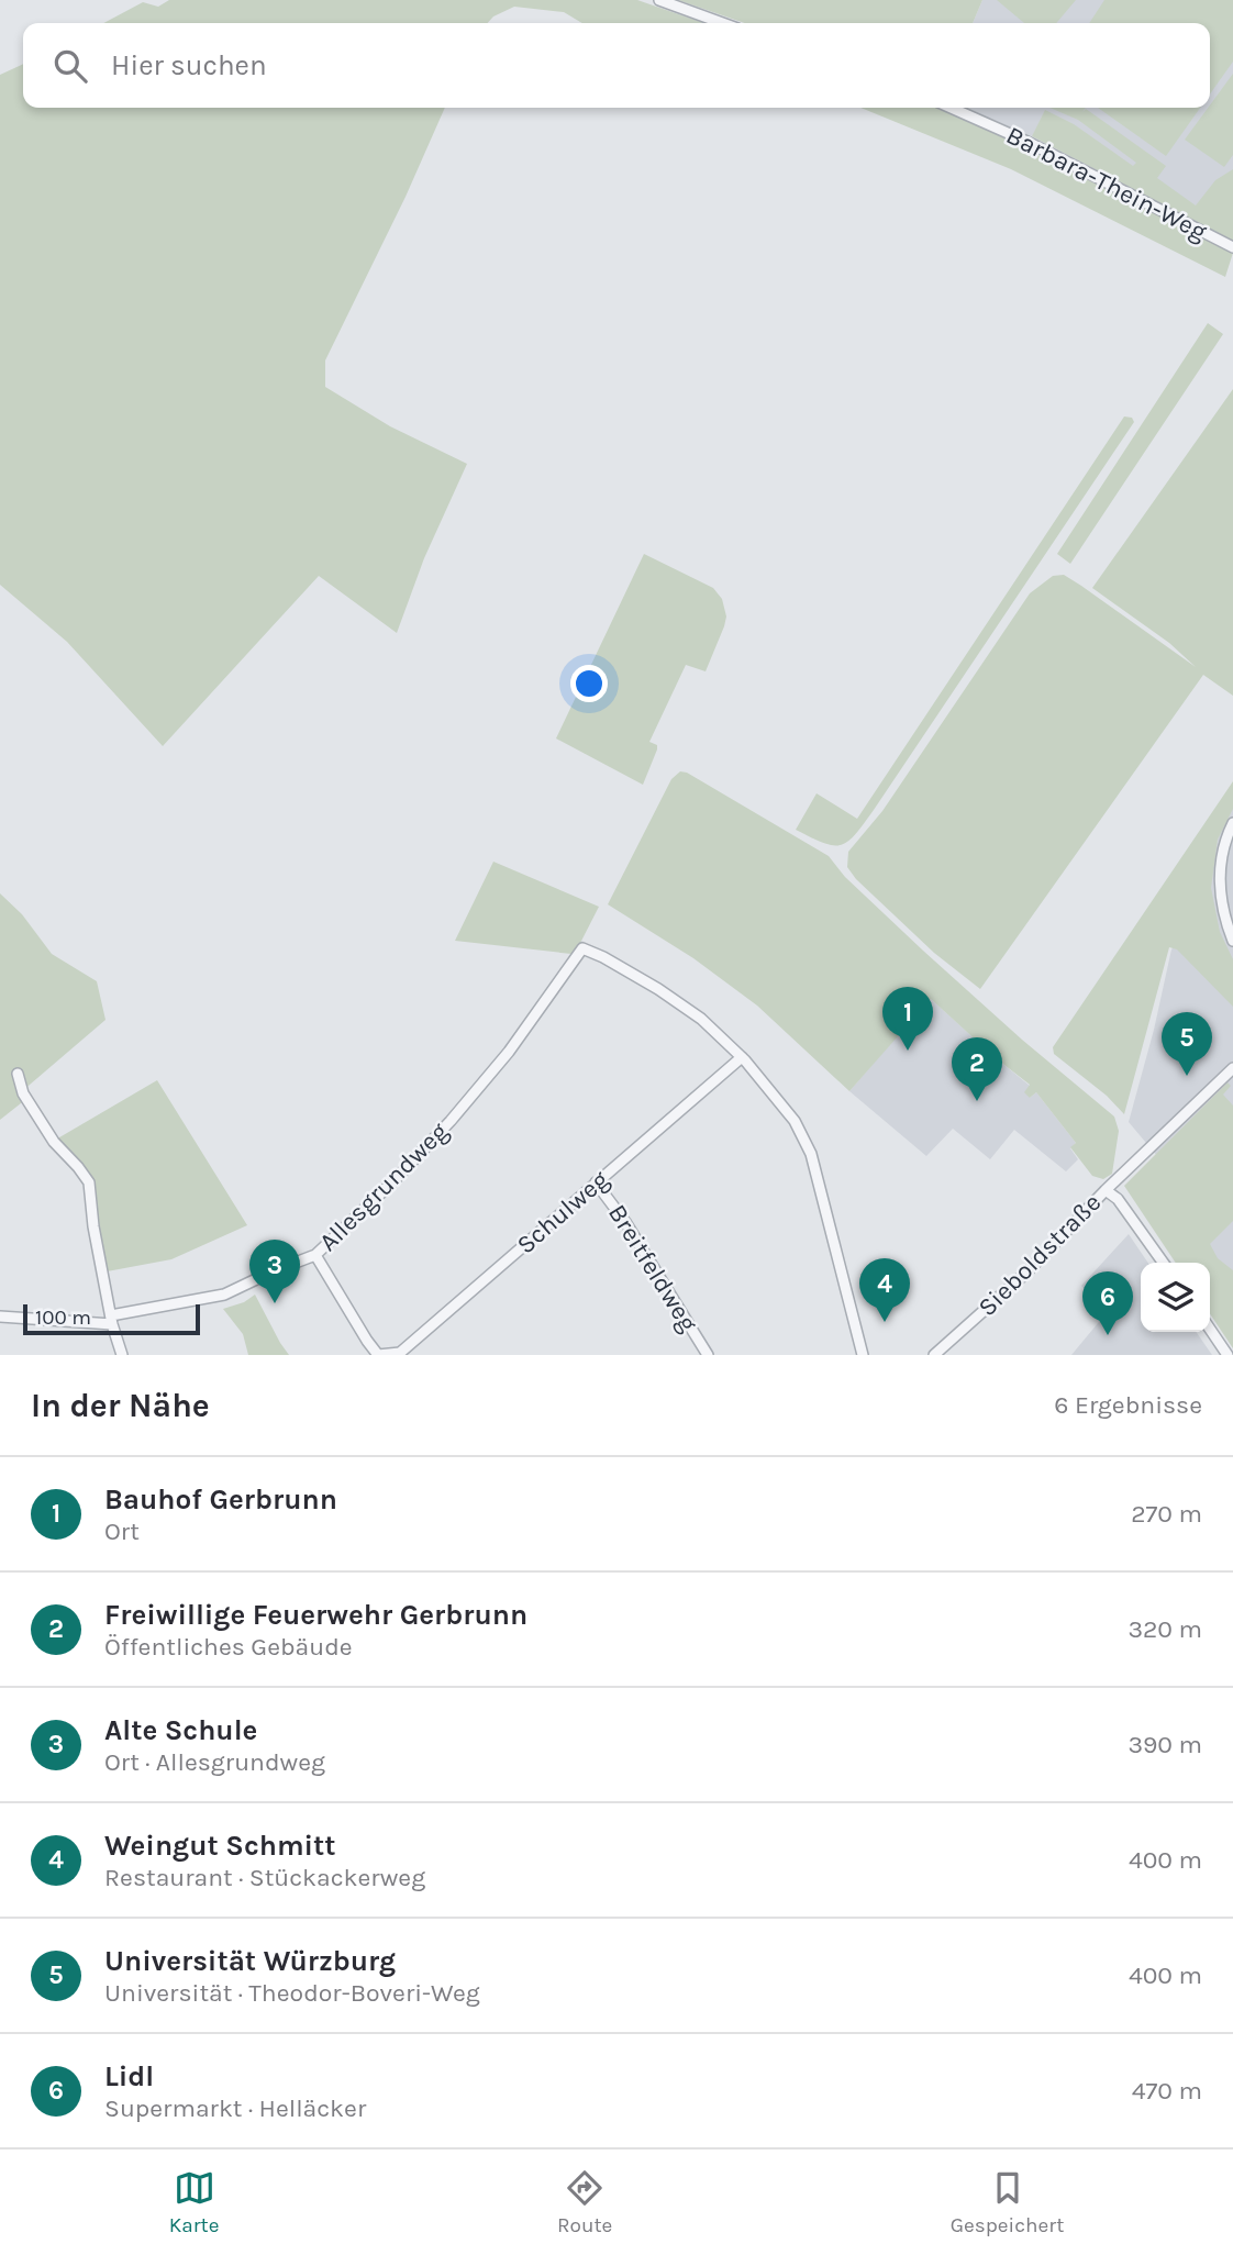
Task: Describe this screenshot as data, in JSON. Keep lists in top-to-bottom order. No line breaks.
{"streets":{"street":["Barbara-Thein-Weg","Allesgrundweg","Schulweg","Sieboldstraße","Breitfeldweg"]},"crossings":[["Allesgrundweg","Schulweg"],["Schulweg","Breitfeldweg"]],"scale_bar":"100 m","page":{"search":"Hier suchen","pins":["1","5","2","3","4","6"],"scale":"100 m","heading":["In der Nähe","6 Ergebnisse"],"list":[{"mark":"1","name":"Bauhof Gerbrunn","note":"Ort","value":"270 m"},{"mark":"2","name":"Freiwillige Feuerwehr Gerbrunn","note":"Öffentliches Gebäude","value":"320 m"},{"mark":"3","name":"Alte Schule","note":"Ort · Allesgrundweg","value":"390 m"},{"mark":"4","name":"Weingut Schmitt","note":"Restaurant · Stückackerweg","value":"400 m"},{"mark":"5","name":"Universität Würzburg","note":"Universität · Theodor-Boveri-Weg","value":"400 m"},{"mark":"6","name":"Lidl","note":"Supermarkt · Helläcker","value":"470 m"}],"nav":["Karte","Route","Gespeichert"]}}
